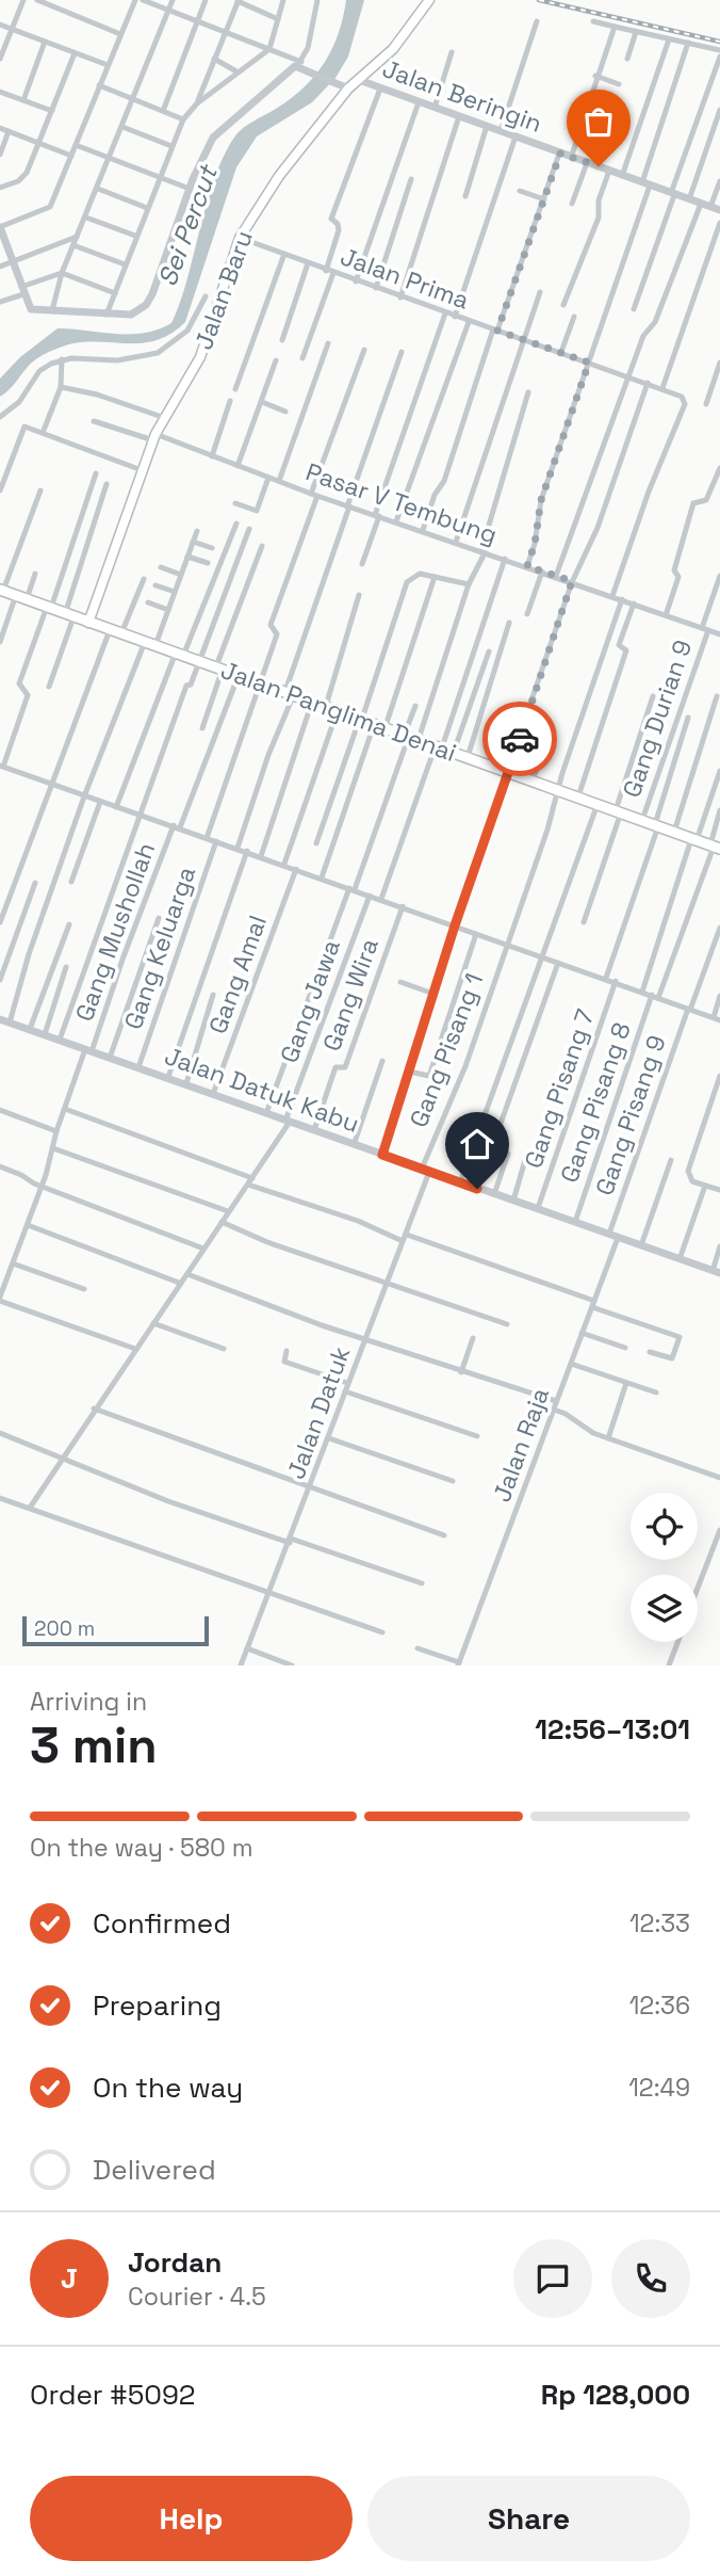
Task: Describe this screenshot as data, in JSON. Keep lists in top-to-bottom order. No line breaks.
{"streets":{"main road":["Jalan Baru","Jalan Panglima Denai"],"street":["Jalan Beringin","Jalan Prima","Pasar V Tembung","Gang Durian 9","Gang Mushollah","Gang Keluarga","Gang Amal","Gang Wira","Gang Jawa","Gang Pisang 1","Gang Pisang 7","Jalan Datuk Kabu","Gang Pisang 8","Gang Pisang 9","Jalan Datuk","Jalan Raja"]},"crossings":[["Jalan Beringin","Jalan Baru"],["Jalan Prima","Jalan Baru"],["Jalan Prima","Pasar V Tembung"],["Jalan Baru","Pasar V Tembung"],["Jalan Baru","Jalan Panglima Denai"],["Pasar V Tembung","Gang Durian 9"],["Pasar V Tembung","Gang Pisang 1"],["Jalan Panglima Denai","Gang Durian 9"],["Jalan Panglima Denai","Gang Mushollah"],["Jalan Panglima Denai","Gang Pisang 1"],["Jalan Panglima Denai","Gang Pisang 8"],["Gang Mushollah","Jalan Datuk Kabu"],["Gang Keluarga","Jalan Datuk Kabu"],["Gang Amal","Jalan Datuk Kabu"],["Gang Wira","Jalan Datuk Kabu"],["Gang Jawa","Jalan Datuk Kabu"],["Gang Pisang 1","Jalan Datuk Kabu"],["Gang Pisang 1","Jalan Datuk"],["Gang Pisang 7","Jalan Datuk Kabu"],["Jalan Datuk Kabu","Gang Pisang 8"],["Jalan Datuk Kabu","Gang Pisang 9"],["Jalan Datuk Kabu","Jalan Datuk"],["Jalan Datuk Kabu","Jalan Raja"]],"water":["Sei Percut"],"scale_bar":"200 m","page":{"scale":"200 m","heading":["3 min","Arriving in","12:56–13:01"],"panel":["Jordan","Courier · 4.5","Order #5092","Rp 128,000"],"bar":"On the way · 580 m","list":[["Confirmed","12:33"],["Preparing","12:36"],["On the way","12:49"],"Delivered"],"round":"J","buttons":["Help","Share"]}}
